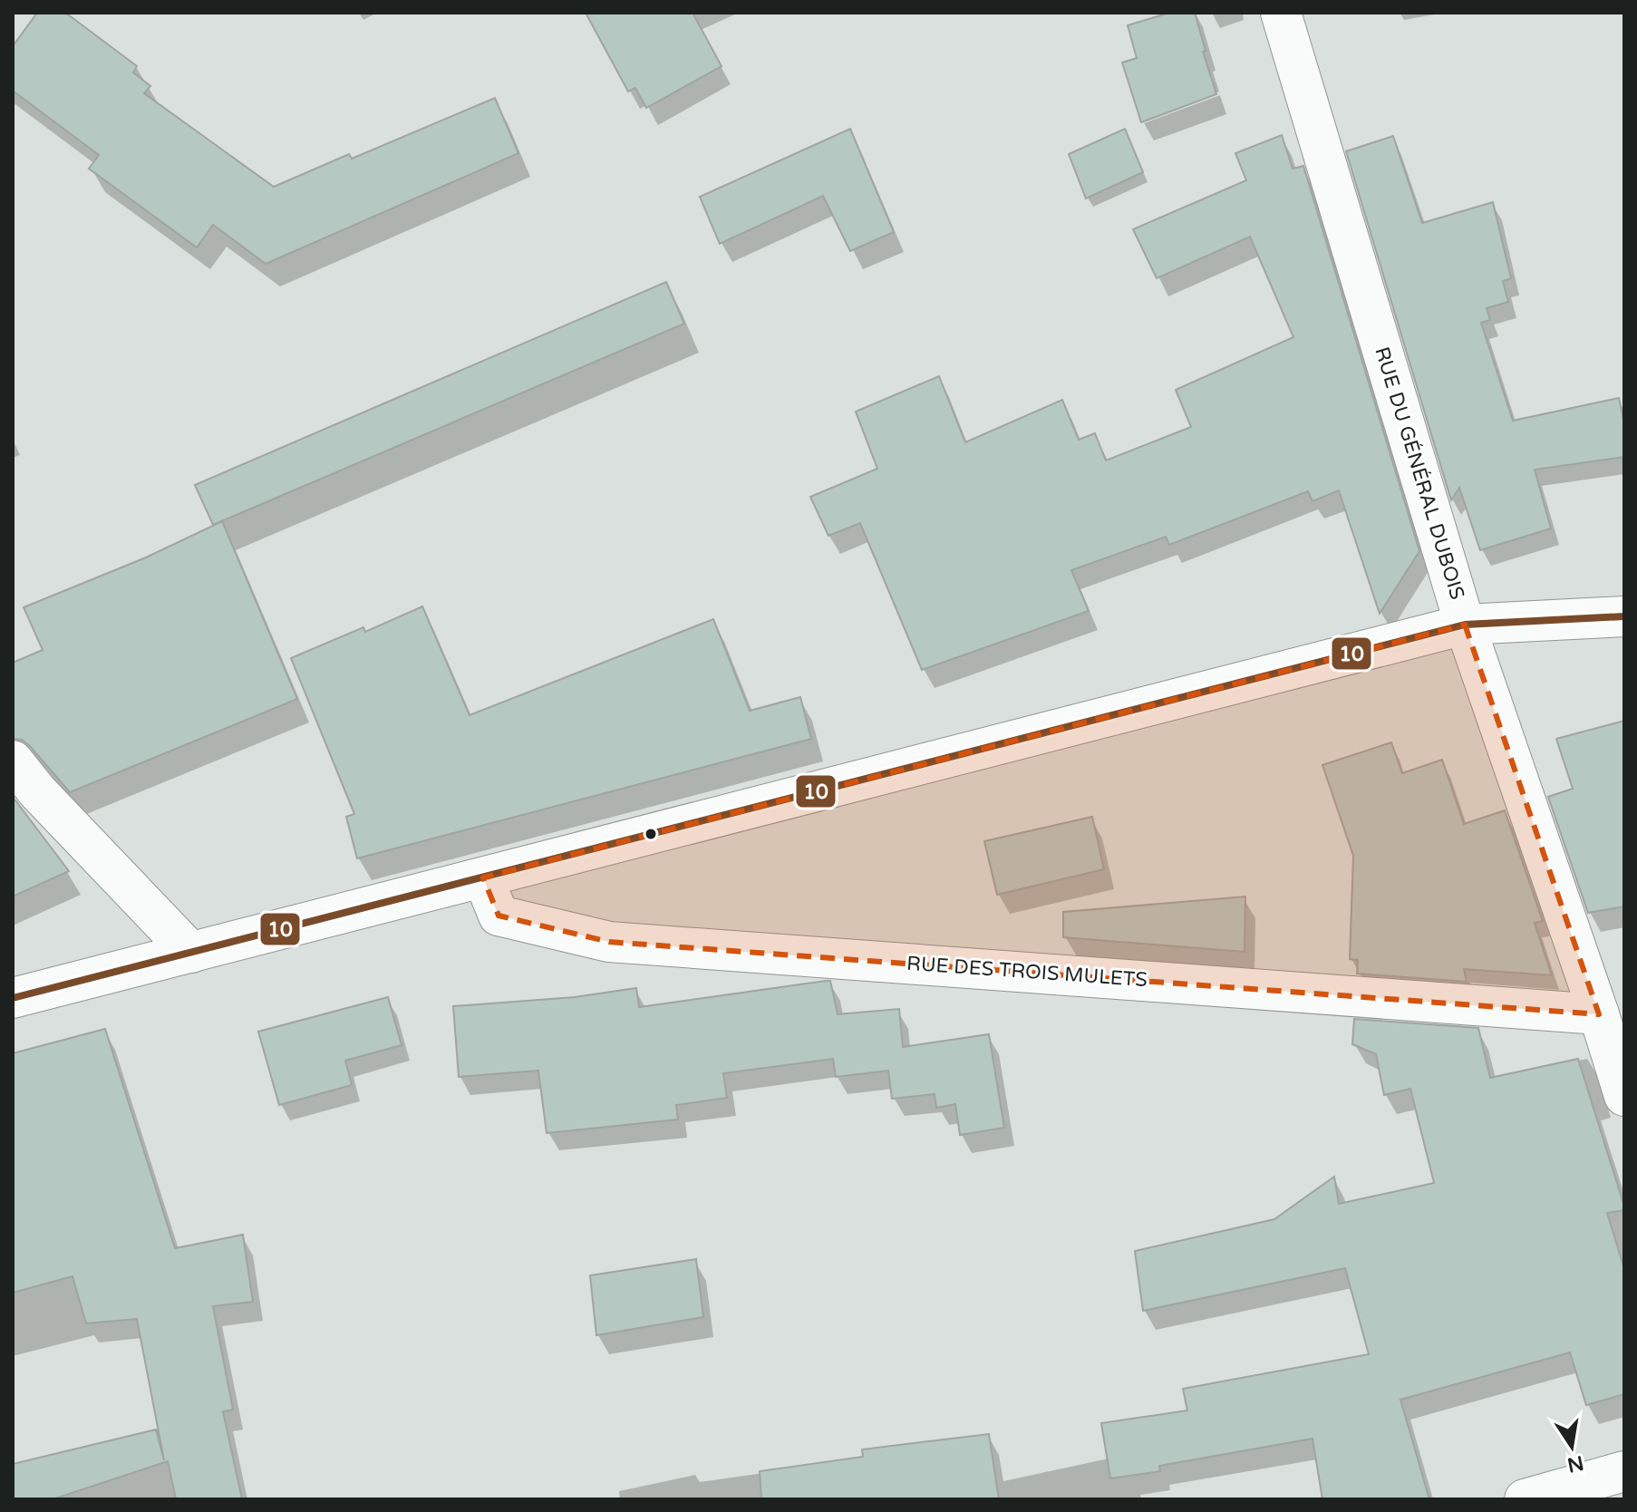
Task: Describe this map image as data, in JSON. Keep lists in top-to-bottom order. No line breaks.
{"streets":{"street":["RUE DU GÉNÉRAL DUBOIS","RUE DES TROIS MULETS"]},"crossings":[["RUE DU GÉNÉRAL DUBOIS","RUE DES TROIS MULETS"]],"lines":["transit line 10"],"north":"bottom"}
